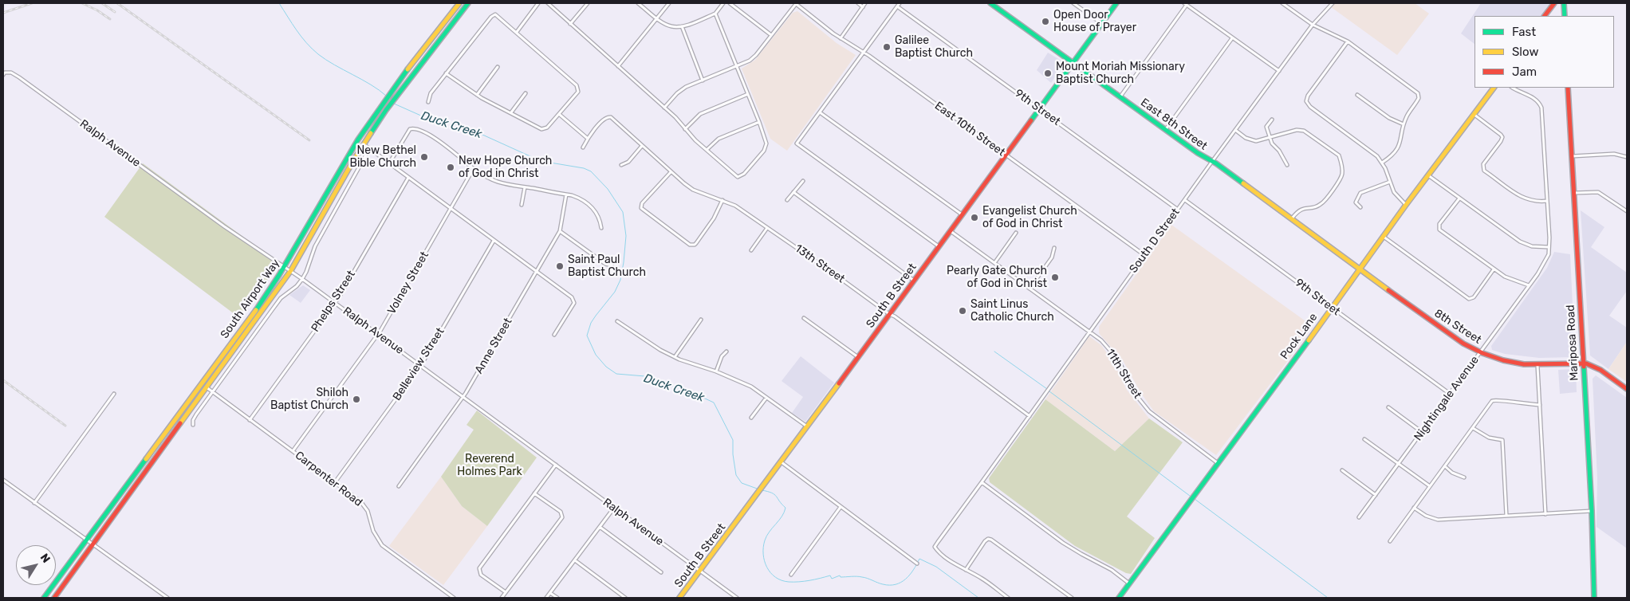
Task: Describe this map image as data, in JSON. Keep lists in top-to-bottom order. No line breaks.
{"streets":{"street":["9th Street","East 8th Street","East 10th Street","Ralph Avenue","South D Street","13th Street","Volney Street","South B Street","South Airport Way","Phelps Street","8th Street","Pock Lane","Mariposa Road","Anne Street","Belleview Street","11th Street","Nightingale Avenue","Carpenter Road"]},"crossings":[["9th Street","South D Street"],["9th Street","South B Street"],["9th Street","Pock Lane"],["9th Street","Nightingale Avenue"],["East 8th Street","South D Street"],["East 8th Street","South B Street"],["East 8th Street","8th Street"],["East 8th Street","Pock Lane"],["East 10th Street","South D Street"],["East 10th Street","South B Street"],["Ralph Avenue","Volney Street"],["Ralph Avenue","South B Street"],["Ralph Avenue","South Airport Way"],["Ralph Avenue","Phelps Street"],["Ralph Avenue","Anne Street"],["Ralph Avenue","Belleview Street"],["South D Street","13th Street"],["South D Street","11th Street"],["13th Street","South B Street"],["Volney Street","Carpenter Road"],["South B Street","11th Street"],["South Airport Way","Carpenter Road"],["Phelps Street","Carpenter Road"],["8th Street","Pock Lane"],["8th Street","Mariposa Road"],["8th Street","Nightingale Avenue"],["Pock Lane","11th Street"],["Belleview Street","Carpenter Road"]],"water":["Duck Creek"],"parks":["Reverend Holmes Park"],"places":["Open Door House of Prayer","Galilee Baptist Church","Mount Moriah Missionary Baptist Church","New Bethel Bible Church","New Hope Church of God in Christ","Evangelist Church of God in Christ","Saint Paul Baptist Church","Pearly Gate Church of God in Christ","Saint Linus Catholic Church","Shiloh Baptist Church"],"legend":["Fast","Slow","Jam"],"north":"top right"}
